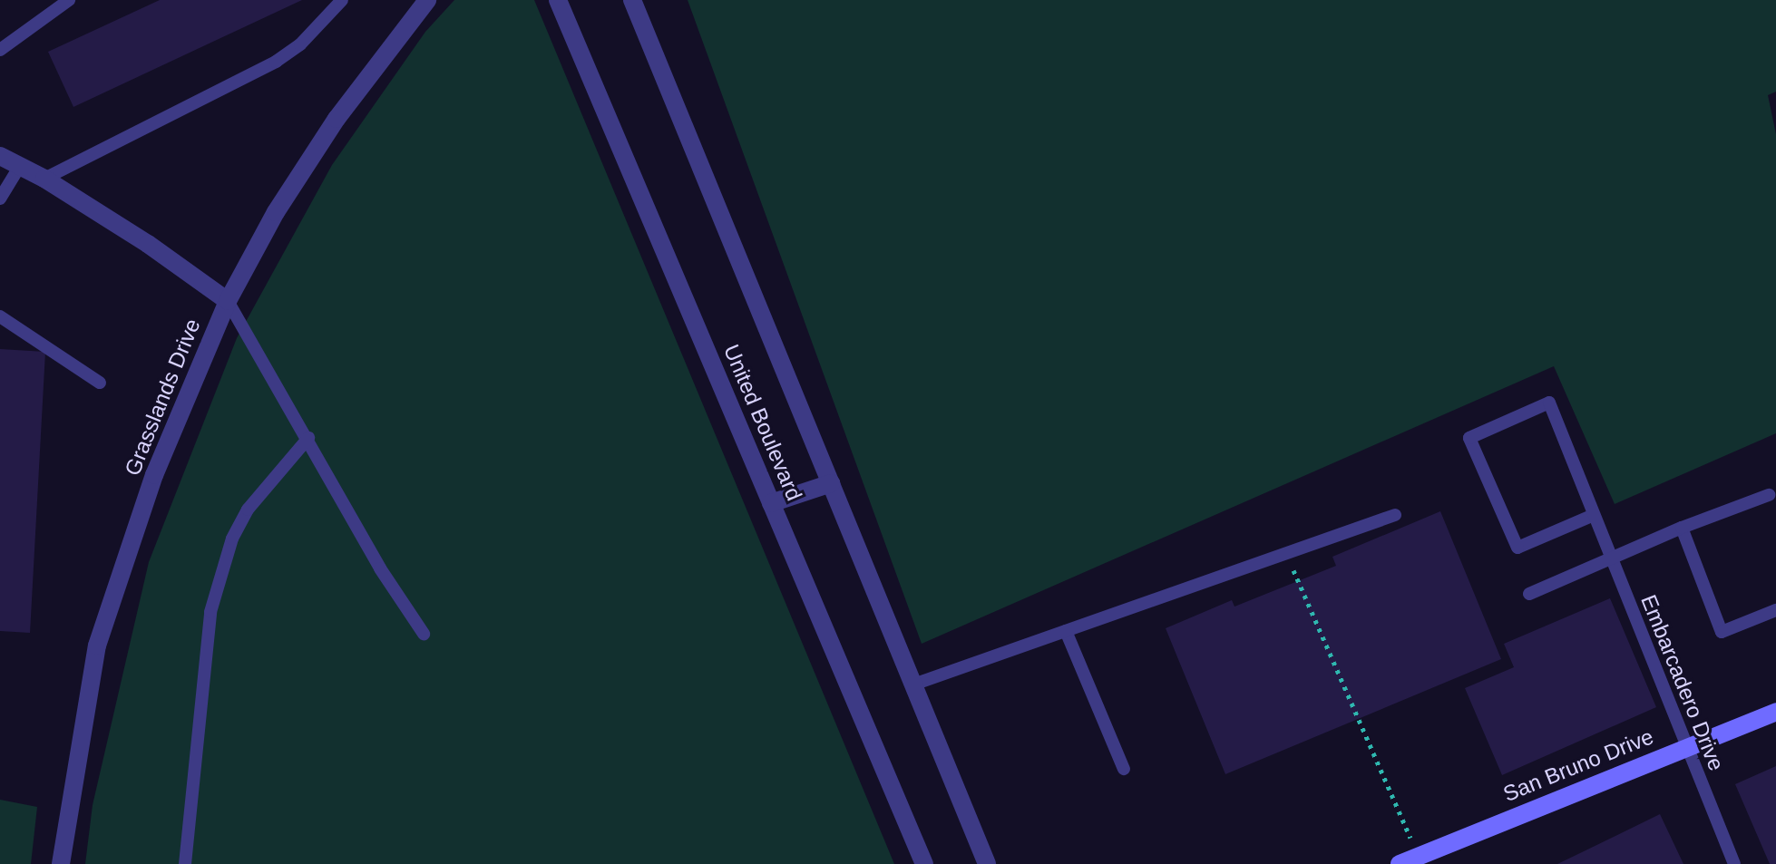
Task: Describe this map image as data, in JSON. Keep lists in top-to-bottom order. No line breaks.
{"streets":{"main road":["San Bruno Drive"],"street":["Grasslands Drive","United Boulevard"],"lane":["Embarcadero Drive"]},"crossings":[["Embarcadero Drive","San Bruno Drive"]]}
